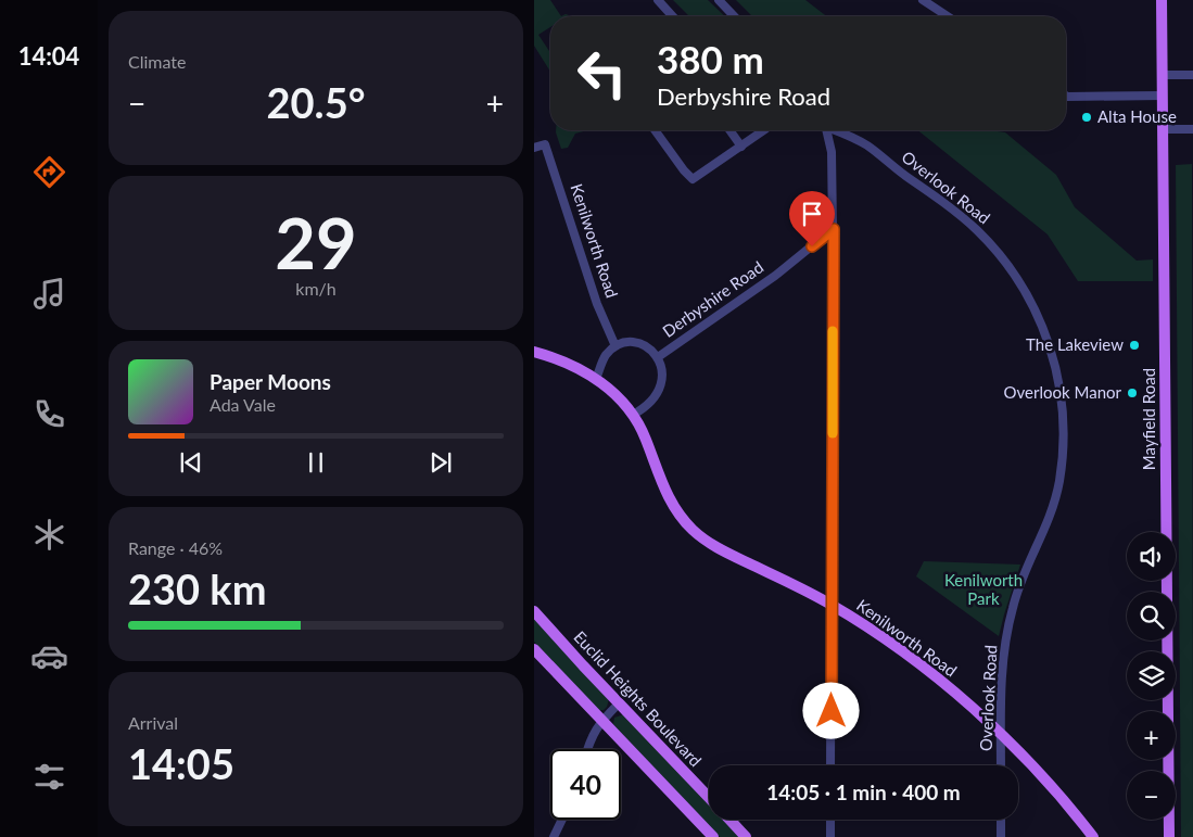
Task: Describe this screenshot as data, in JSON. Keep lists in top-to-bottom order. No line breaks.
{"streets":{"main road":["Kenilworth Road","Mayfield Road","Euclid Heights Boulevard"],"street":["Overlook Road","Derbyshire Road"]},"crossings":[["Overlook Road","Kenilworth Road"],["Kenilworth Road","Derbyshire Road"]],"parks":["Kenilworth Park"],"places":["Alta House","The Lakeview","Overlook Manor"],"page":{"tabs":"14:04","tile":["Climate",["29","km/h"],["Range · 46%","230 km"],["Arrival","14:05"]],"turn":["380 m","Derbyshire Road"],"heat":["−","20.5°","+"],"song":["Paper Moons","Ada Vale"],"map_buttons":["+","−"],"limit":"40","trip":"14:05 · 1 min · 400 m"}}
